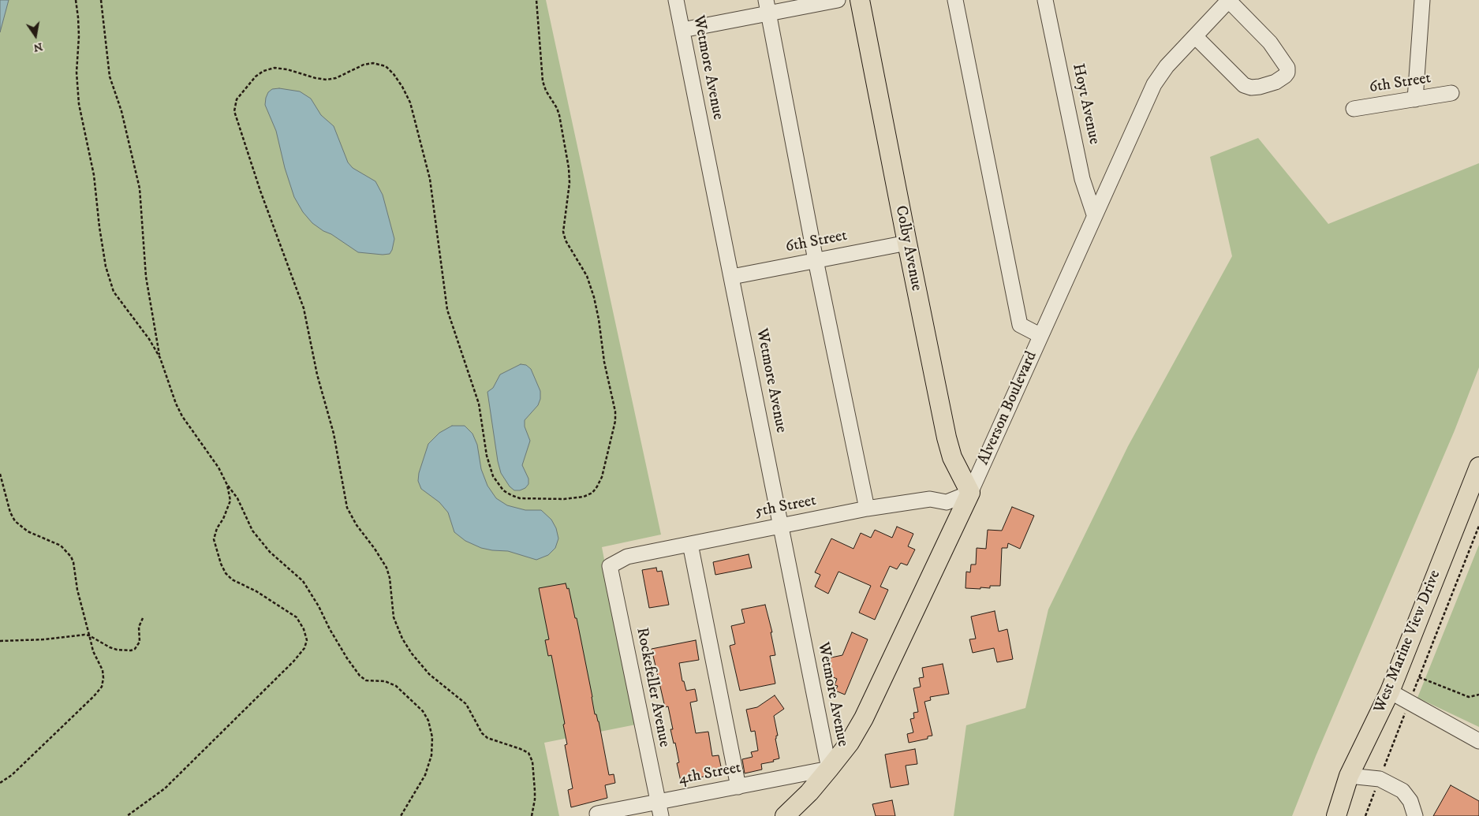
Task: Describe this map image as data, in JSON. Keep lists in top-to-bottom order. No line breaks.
{"streets":{"main road":["Colby Avenue","Alverson Boulevard","West Marine View Drive"],"street":["Wetmore Avenue","6th Street","Hoyt Avenue","5th Street","Rockefeller Avenue","4th Street"]},"crossings":[["Wetmore Avenue","6th Street"],["Wetmore Avenue","Alverson Boulevard"],["Wetmore Avenue","5th Street"],["Wetmore Avenue","4th Street"],["6th Street","Colby Avenue"],["Hoyt Avenue","Alverson Boulevard"],["Colby Avenue","Alverson Boulevard"],["Colby Avenue","5th Street"],["Alverson Boulevard","5th Street"],["Alverson Boulevard","4th Street"],["5th Street","Rockefeller Avenue"],["Rockefeller Avenue","4th Street"]],"north":"bottom"}
